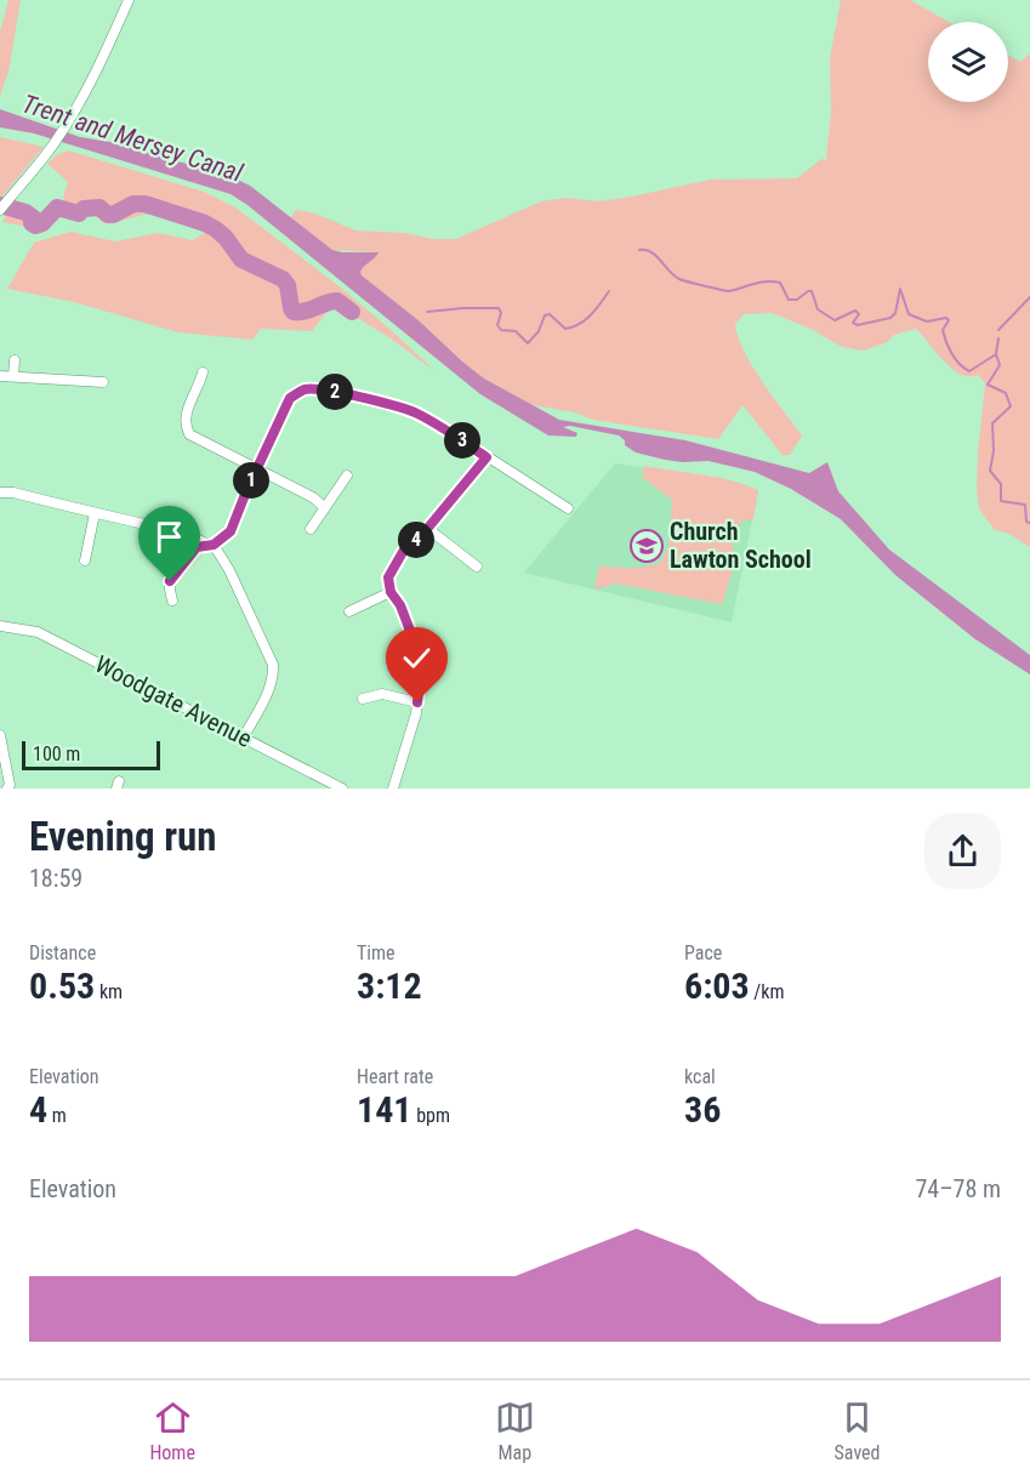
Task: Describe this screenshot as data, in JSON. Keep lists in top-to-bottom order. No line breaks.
{"streets":{"street":["Woodgate Avenue"]},"water":["Trent and Mersey Canal"],"places":{"school or university":["Church Lawton School"]},"scale_bar":"100 m","page":{"pins":["2","3","1","4"],"scale":"100 m","heading":["Evening run","18:59"],"stats":[["Distance","0.53 km"],["Time","3:12"],["Pace","6:03 /km"],["Elevation","4 m"],["Heart rate","141 bpm"],["kcal","36"]],"chart":["Elevation","74–78 m"],"tabs":["Home","Map","Saved"]}}
